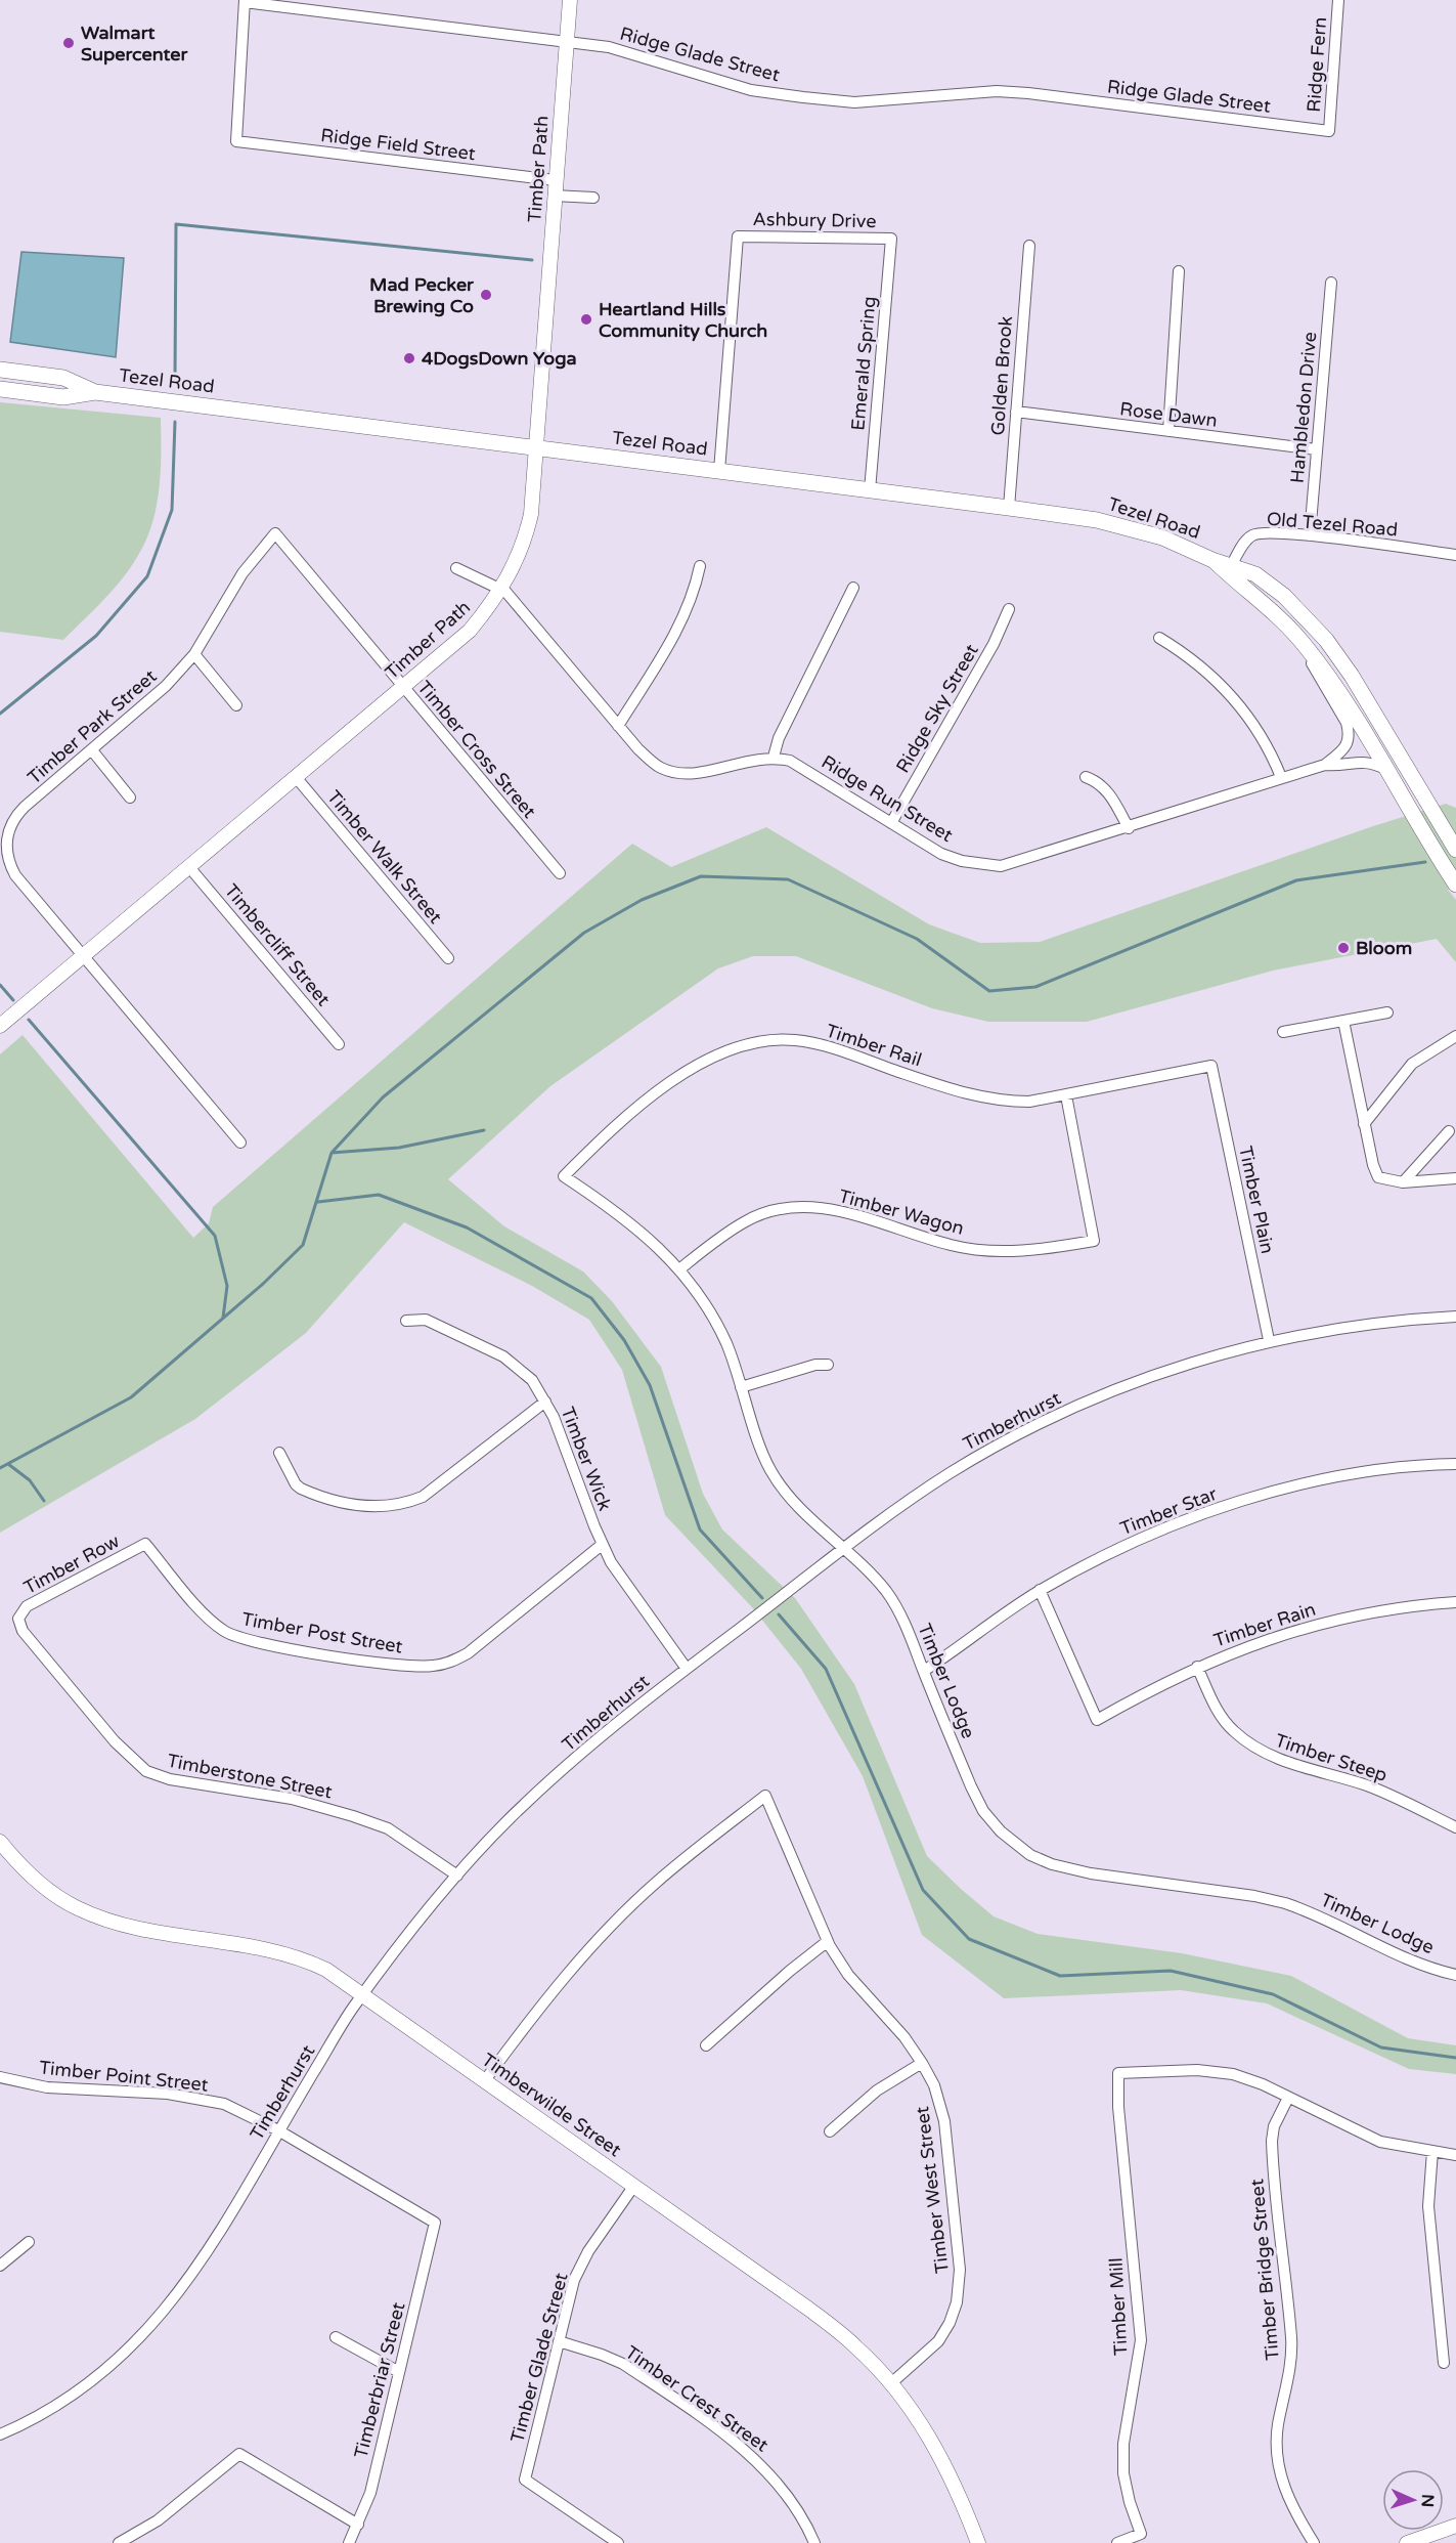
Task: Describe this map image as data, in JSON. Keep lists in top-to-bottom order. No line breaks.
{"streets":{"main road":["Tezel Road"],"street":["Ridge Glade Street","Ridge Fern","Ridge Field Street","Timber Path","Ashbury Drive","Emerald Spring","Golden Brook","Hambledon Drive","Rose Dawn","Old Tezel Road","Ridge Sky Street","Timber Park Street","Timber Cross Street","Ridge Run Street","Timber Walk Street","Timbercliff Street","Timber Rail","Timber Plain","Timber Wagon","Timberhurst","Timber Wick","Timber Star","Timber Row","Timber Rain","Timber Post Street","Timber Lodge","Timber Steep","Timberstone Street","Timber Point Street","Timberwilde Street","Timber West Street","Timber Bridge Street","Timber Mill","Timber Glade Street","Timberbriar Street","Timber Crest Street"]},"crossings":[["Ridge Glade Street","Ridge Fern"],["Ridge Glade Street","Ridge Field Street"],["Ridge Glade Street","Timber Path"],["Ridge Field Street","Timber Path"],["Timber Path","Tezel Road"],["Timber Path","Timber Park Street"],["Timber Path","Timber Cross Street"],["Timber Path","Ridge Run Street"],["Timber Path","Timber Walk Street"],["Timber Path","Timbercliff Street"],["Ashbury Drive","Emerald Spring"],["Ashbury Drive","Tezel Road"],["Emerald Spring","Tezel Road"],["Golden Brook","Tezel Road"],["Golden Brook","Rose Dawn"],["Tezel Road","Old Tezel Road"],["Tezel Road","Ridge Run Street"],["Hambledon Drive","Rose Dawn"],["Hambledon Drive","Old Tezel Road"],["Ridge Sky Street","Ridge Run Street"],["Timber Park Street","Timber Cross Street"],["Timber Rail","Timber Plain"],["Timber Rail","Timber Wagon"],["Timber Rail","Timber Lodge"],["Timber Plain","Timberhurst"],["Timber Wagon","Timber Lodge"],["Timberhurst","Timber Wick"],["Timberhurst","Timber Lodge"],["Timberhurst","Timberstone Street"],["Timberhurst","Timber Point Street"],["Timberhurst","Timberwilde Street"],["Timber Wick","Timber Post Street"],["Timber Star","Timber Rain"],["Timber Star","Timber Lodge"],["Timber Row","Timber Post Street"],["Timber Row","Timberstone Street"],["Timber Rain","Timber Steep"],["Timber Point Street","Timberbriar Street"],["Timberwilde Street","Timber West Street"],["Timberwilde Street","Timber Glade Street"],["Timber Bridge Street","Timber Mill"],["Timber Glade Street","Timber Crest Street"]],"places":["Walmart Supercenter","Mad Pecker Brewing Co","Heartland Hills Community Church","4DogsDown Yoga","Bloom"],"north":"right"}
